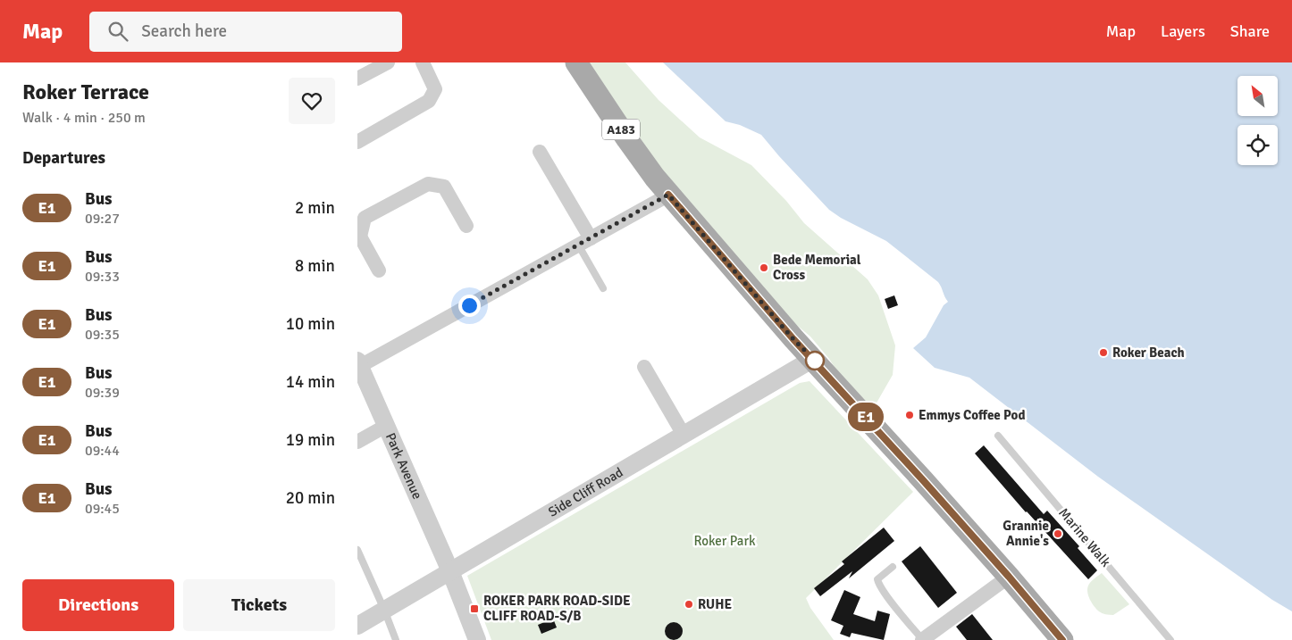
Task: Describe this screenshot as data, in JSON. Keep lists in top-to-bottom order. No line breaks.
{"streets":{"main road":["A183"],"street":["Park Avenue","Side Cliff Road"],"lane":["Marine Walk"]},"crossings":[["A183","Side Cliff Road"],["Park Avenue","Side Cliff Road"]],"parks":["Roker Park"],"places":{"other":["Bede Memorial Cross","Roker Beach","Emmys Coffee Pod","Grannie Annie's","RUHE"],"transit":["ROKER PARK ROAD-SIDE CLIFF ROAD-S/B"]},"lines":["bus line E1"],"north":"top left","page":{"header":"Map","search":"Search here","nav":["Map","Layers","Share"],"heading":[["Roker Terrace","Walk · 4 min · 250 m"],"Departures"],"on_map":"E1","list":[{"mark":"E1","name":"Bus","note":"09:27","value":"2 min"},{"mark":"E1","name":"Bus","note":"09:33","value":"8 min"},{"mark":"E1","name":"Bus","note":"09:35","value":"10 min"},{"mark":"E1","name":"Bus","note":"09:39","value":"14 min"},{"mark":"E1","name":"Bus","note":"09:44","value":"19 min"},{"mark":"E1","name":"Bus","note":"09:45","value":"20 min"}],"buttons":["Directions","Tickets"]}}
